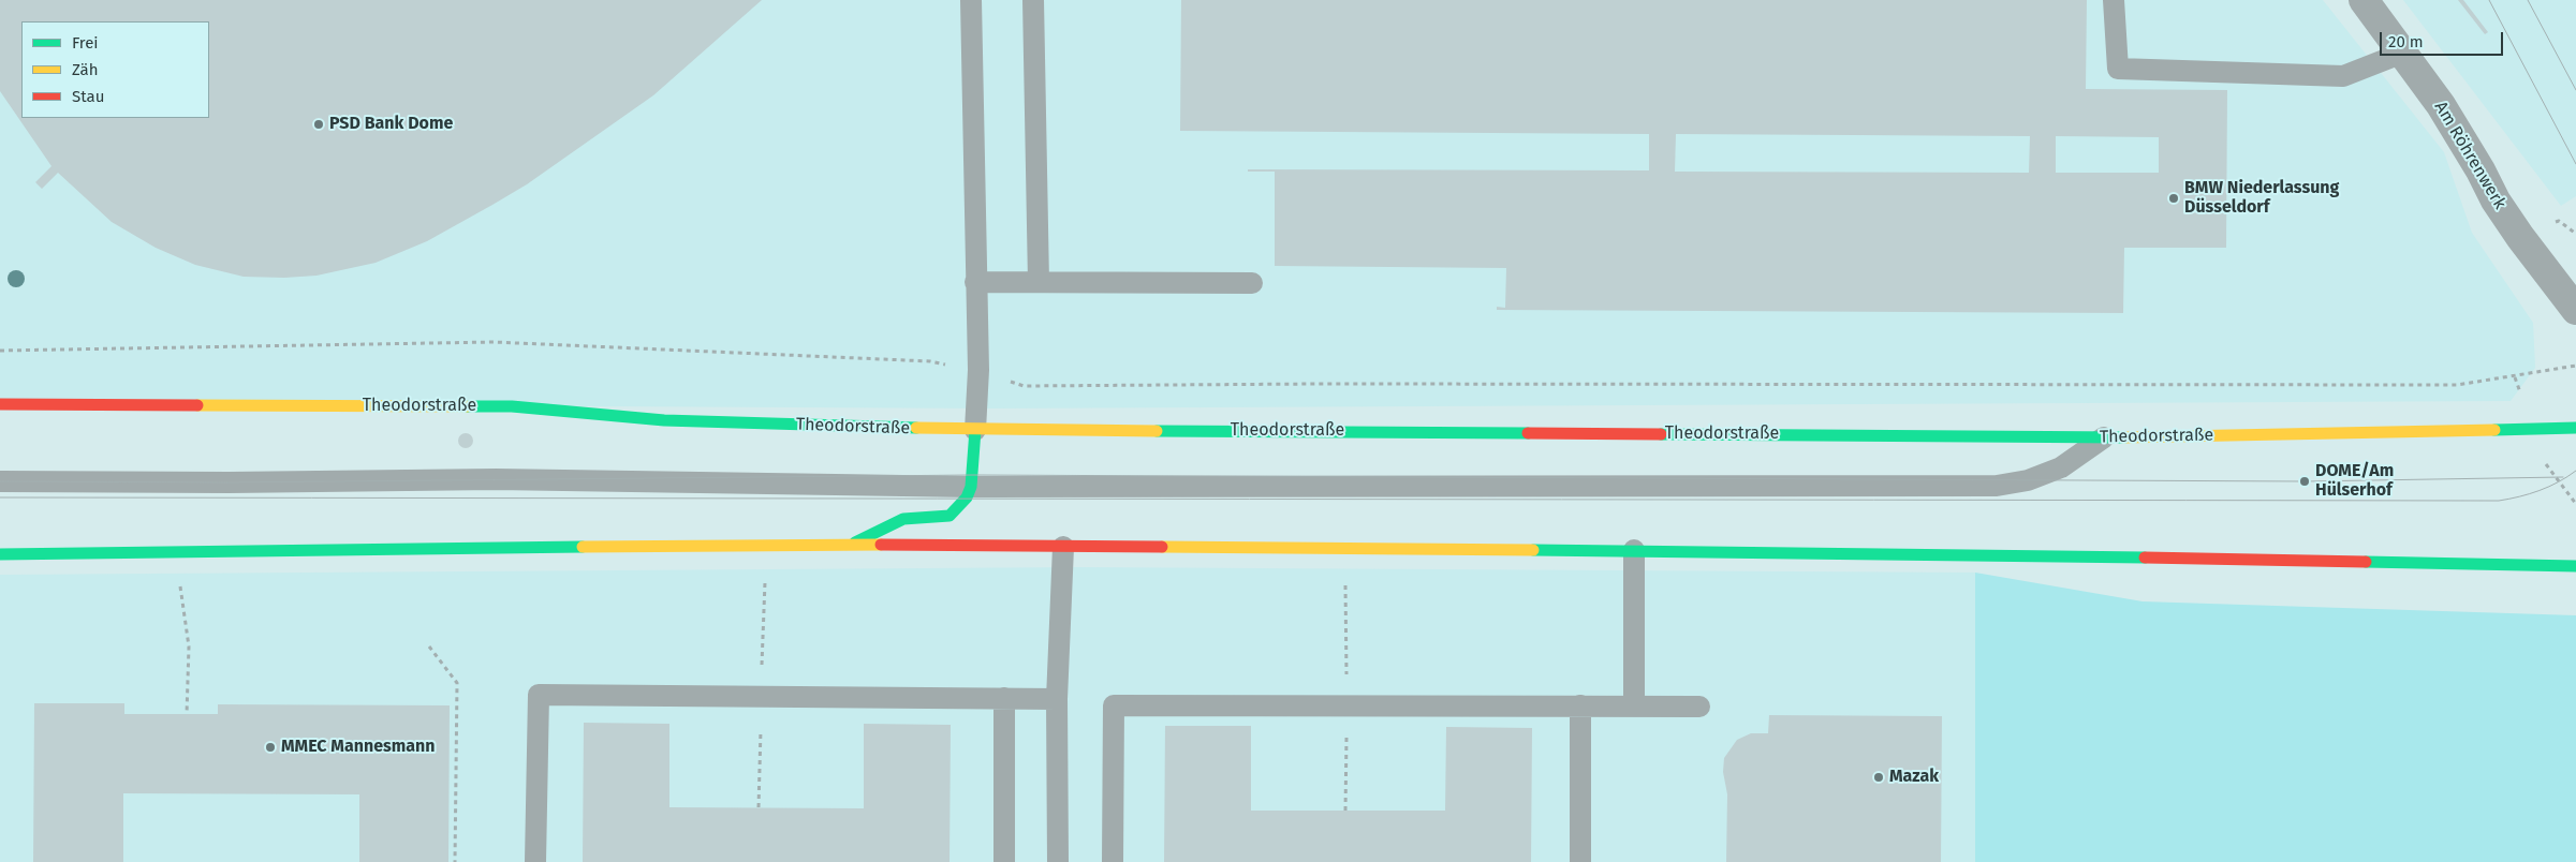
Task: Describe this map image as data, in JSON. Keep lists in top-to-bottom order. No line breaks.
{"streets":{"main road":["Theodorstraße"],"street":["Am Röhrenwerk"]},"places":["PSD Bank Dome","BMW Niederlassung Düsseldorf","DOME/Am Hülserhof","MMEC Mannesmann","Mazak"],"legend":["Frei","Zäh","Stau"],"scale_bar":"20 m"}
